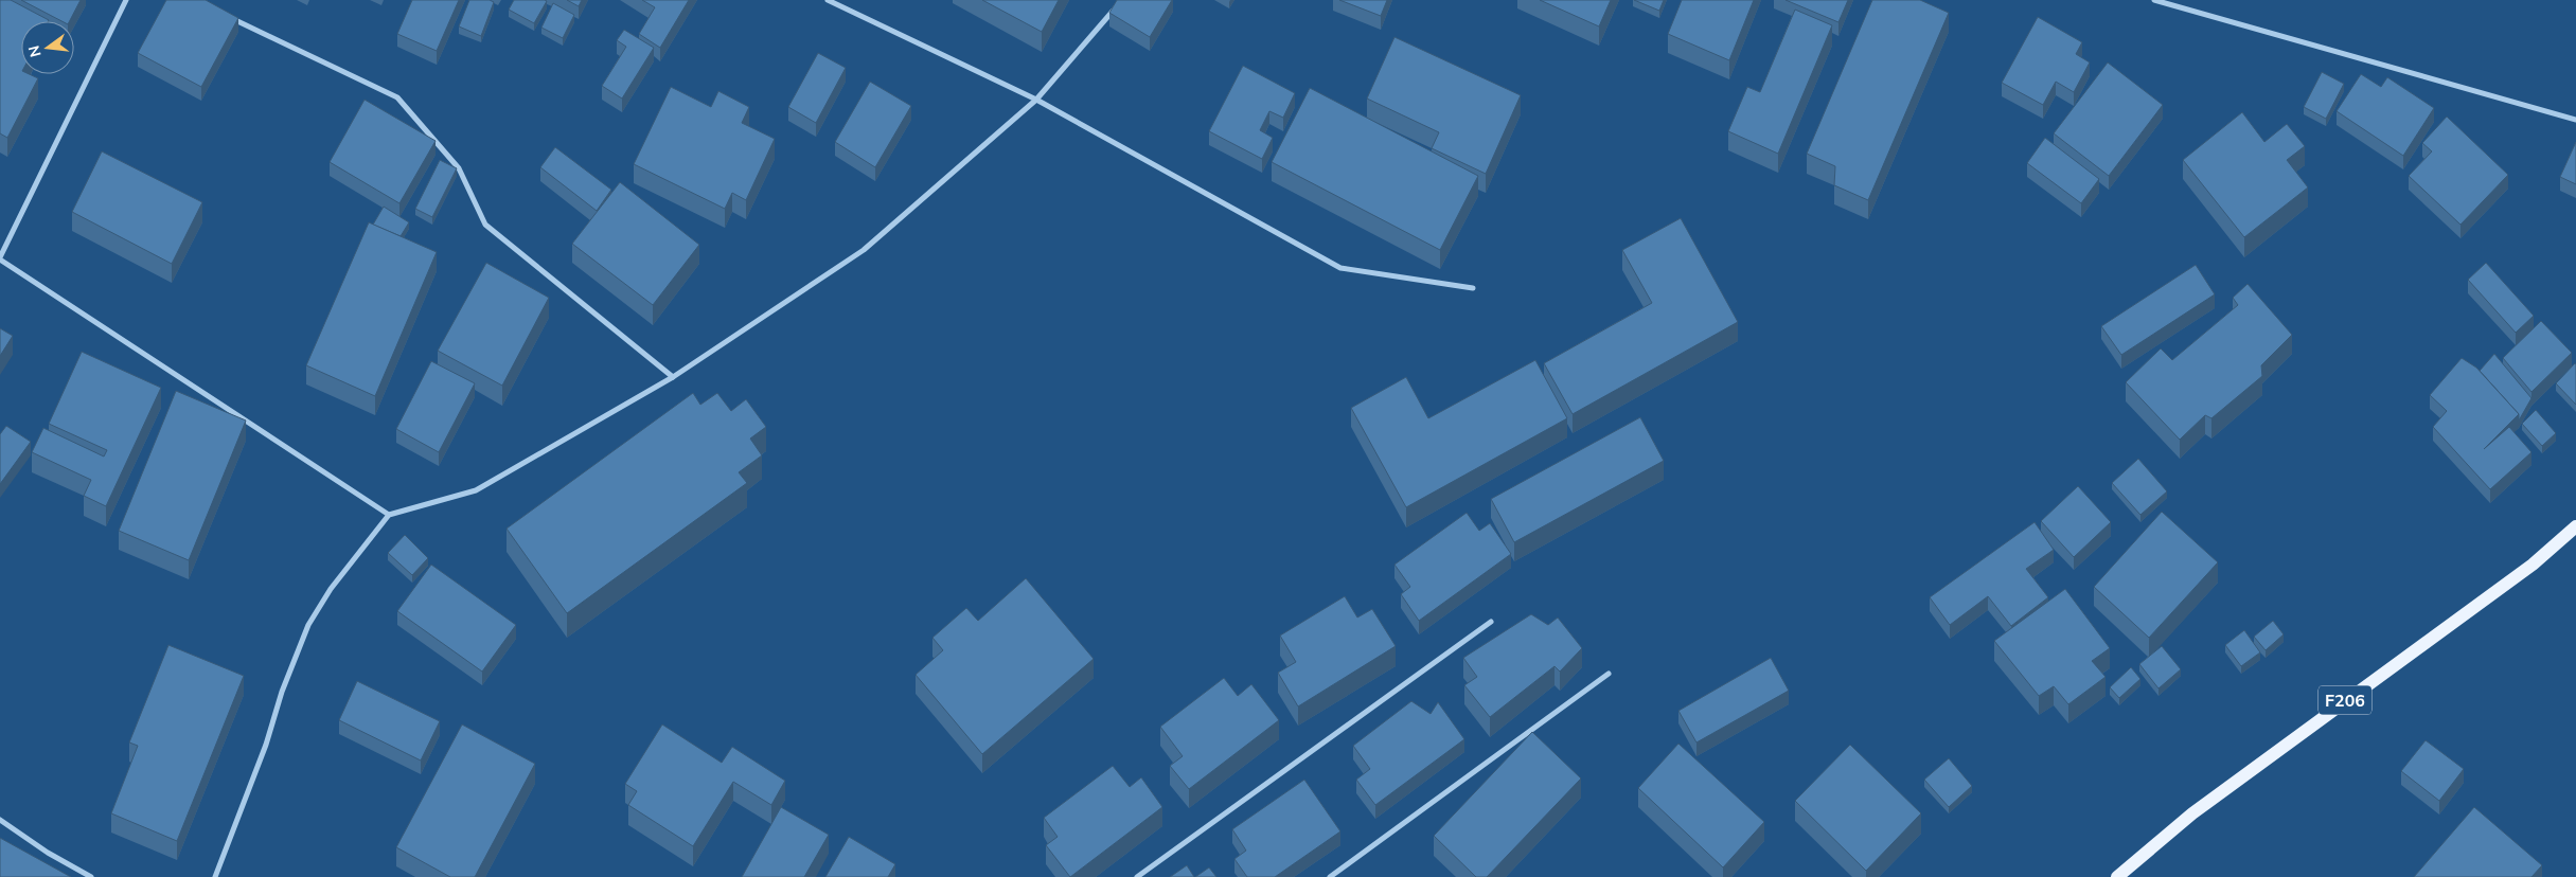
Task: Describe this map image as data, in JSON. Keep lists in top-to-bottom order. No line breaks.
{"streets":{"main road":["F206"]},"north":"left"}
